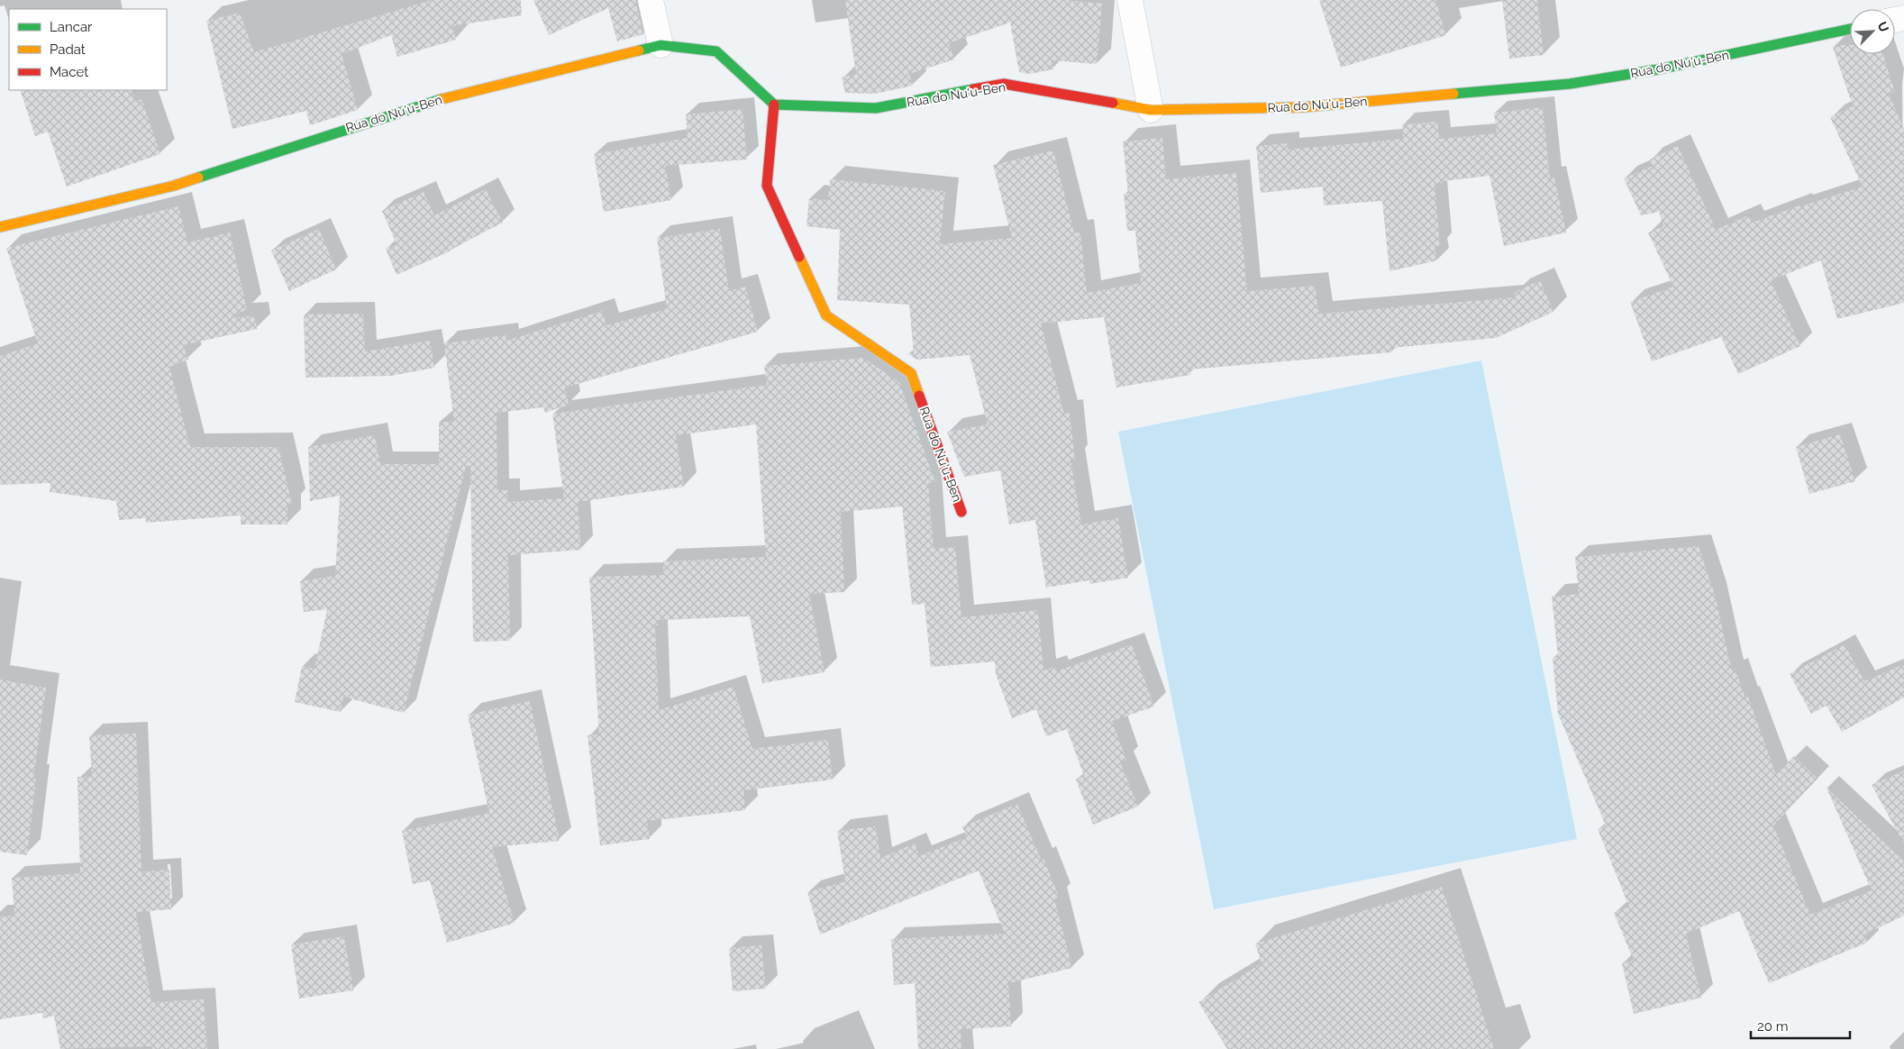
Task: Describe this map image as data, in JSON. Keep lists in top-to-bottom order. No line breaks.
{"streets":{"street":["Rua do Nu'u-Ben"]},"legend":["Lancar","Padat","Macet"],"scale_bar":"20 m","north":"top right"}
